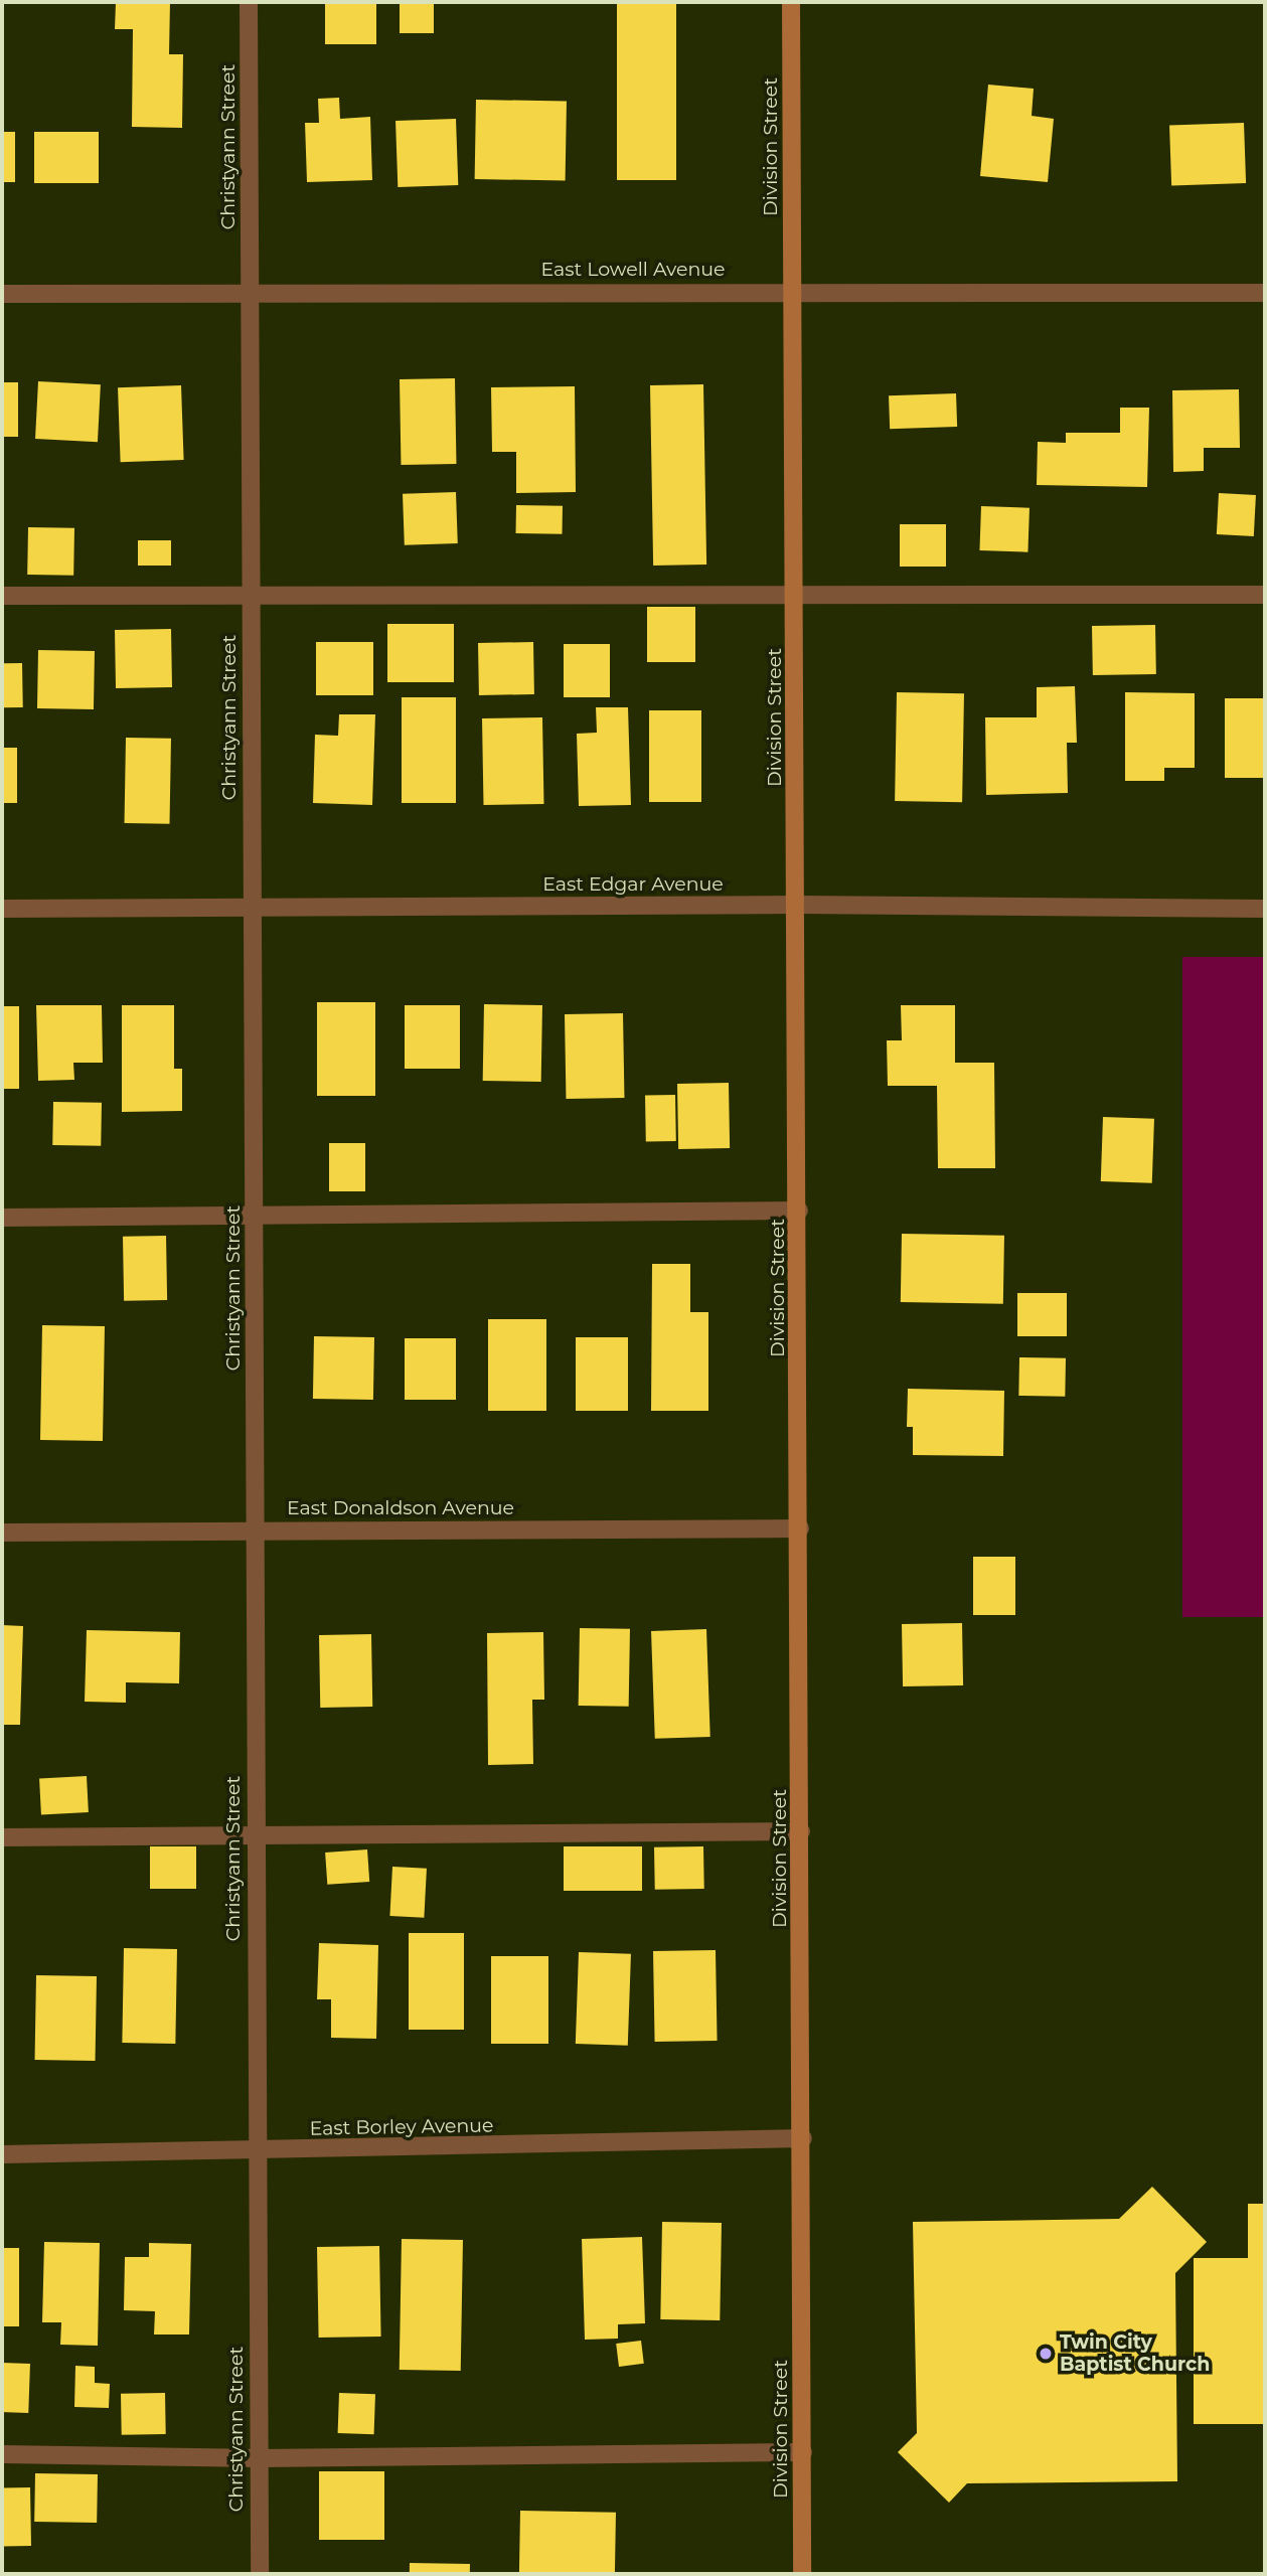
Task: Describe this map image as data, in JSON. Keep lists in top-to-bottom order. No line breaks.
{"streets":{"street":["Christyann Street","Division Street","East Lowell Avenue","East Edgar Avenue","East Donaldson Avenue","East Borley Avenue"]},"crossings":[["Christyann Street","East Lowell Avenue"],["Christyann Street","East Edgar Avenue"],["Christyann Street","East Donaldson Avenue"],["Christyann Street","East Borley Avenue"],["Division Street","East Lowell Avenue"],["Division Street","East Edgar Avenue"],["Division Street","East Donaldson Avenue"],["Division Street","East Borley Avenue"]],"places":["Twin City Baptist Church"]}
